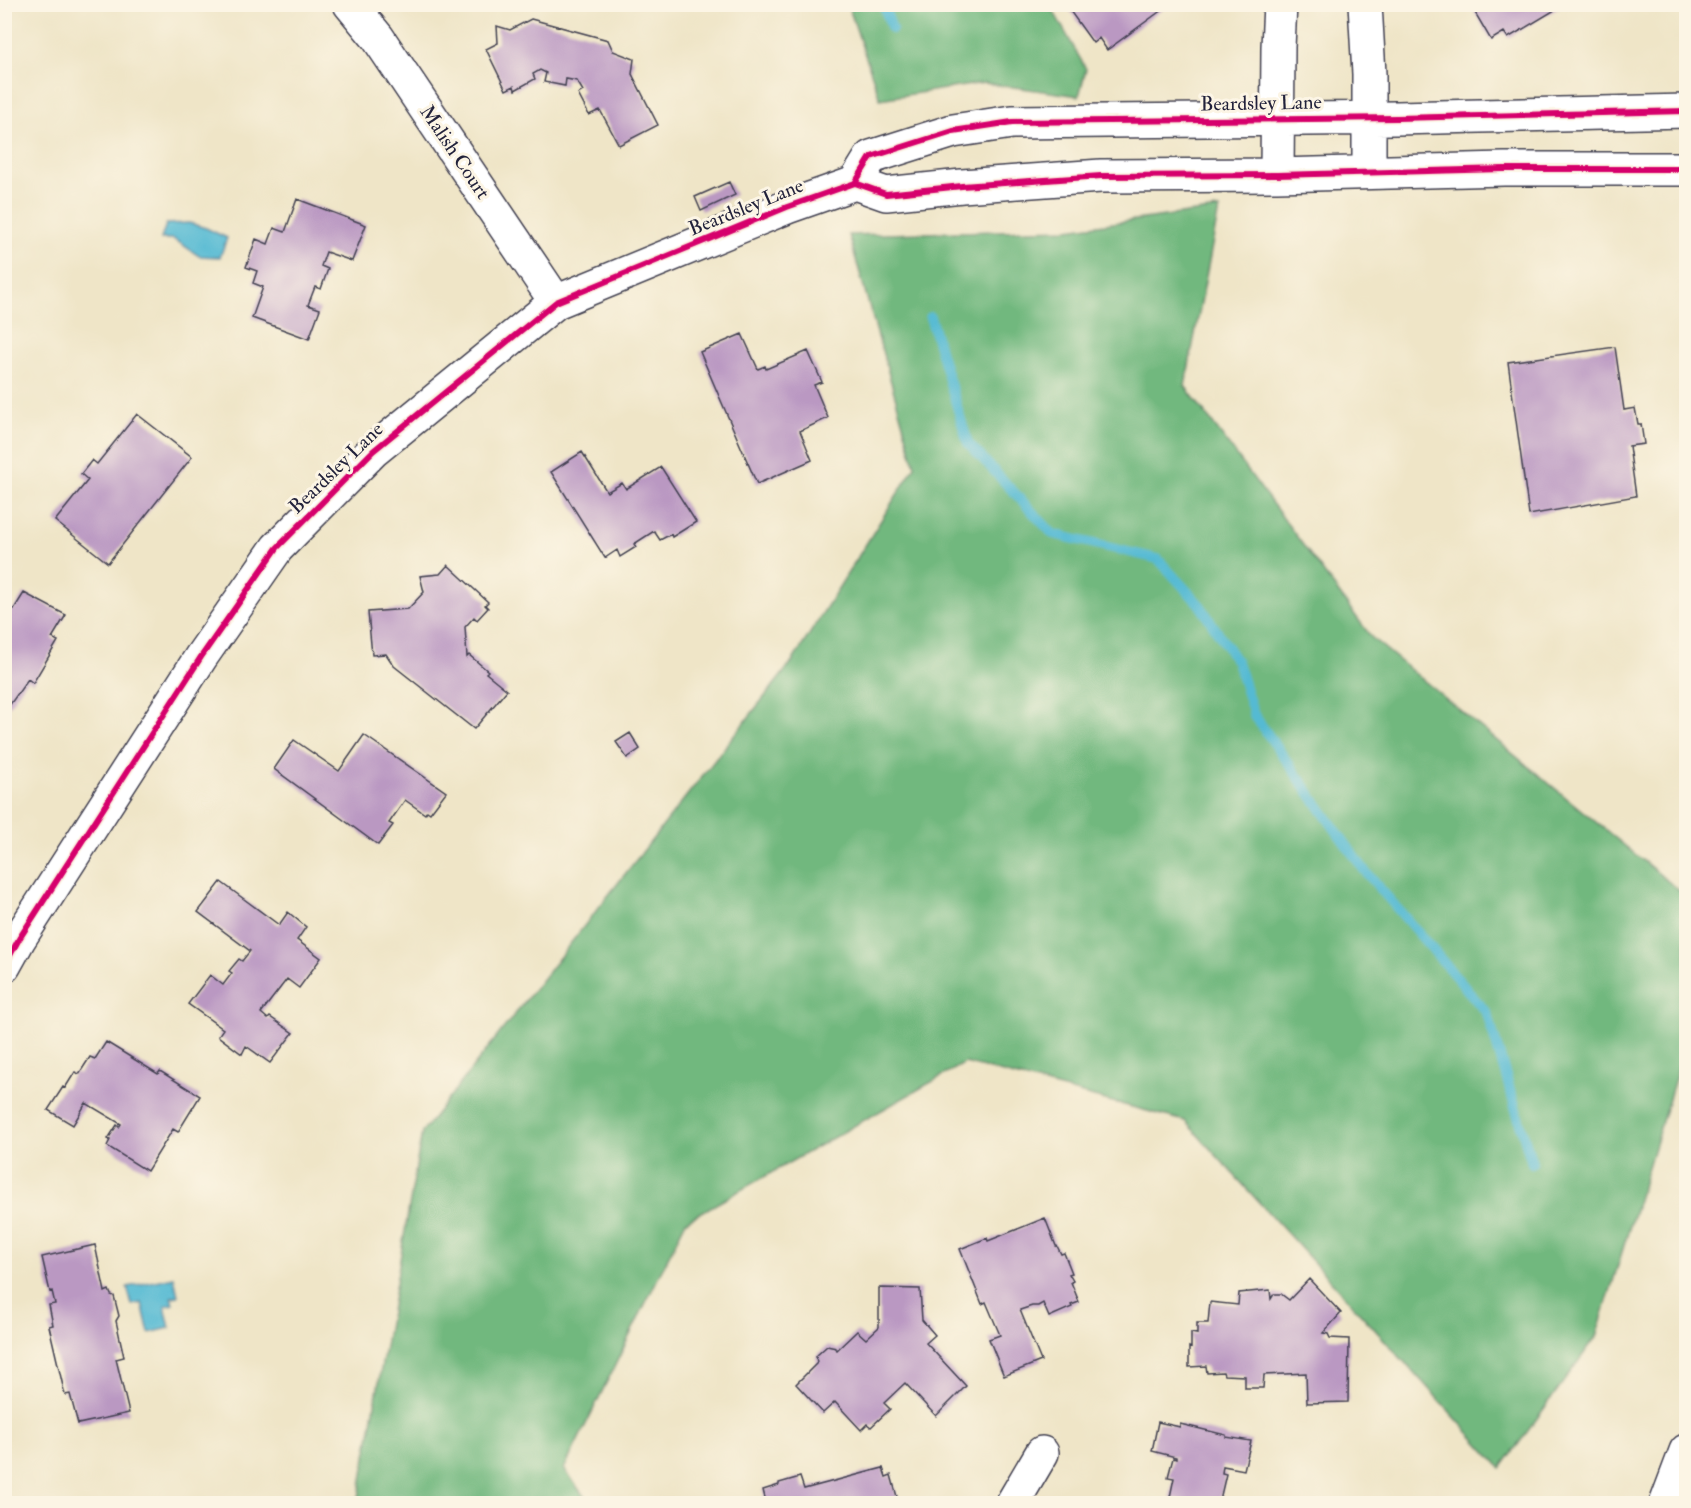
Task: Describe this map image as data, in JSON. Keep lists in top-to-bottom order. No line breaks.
{"streets":{"street":["Beardsley Lane","Malish Court"]},"crossings":[["Beardsley Lane","Malish Court"]]}
